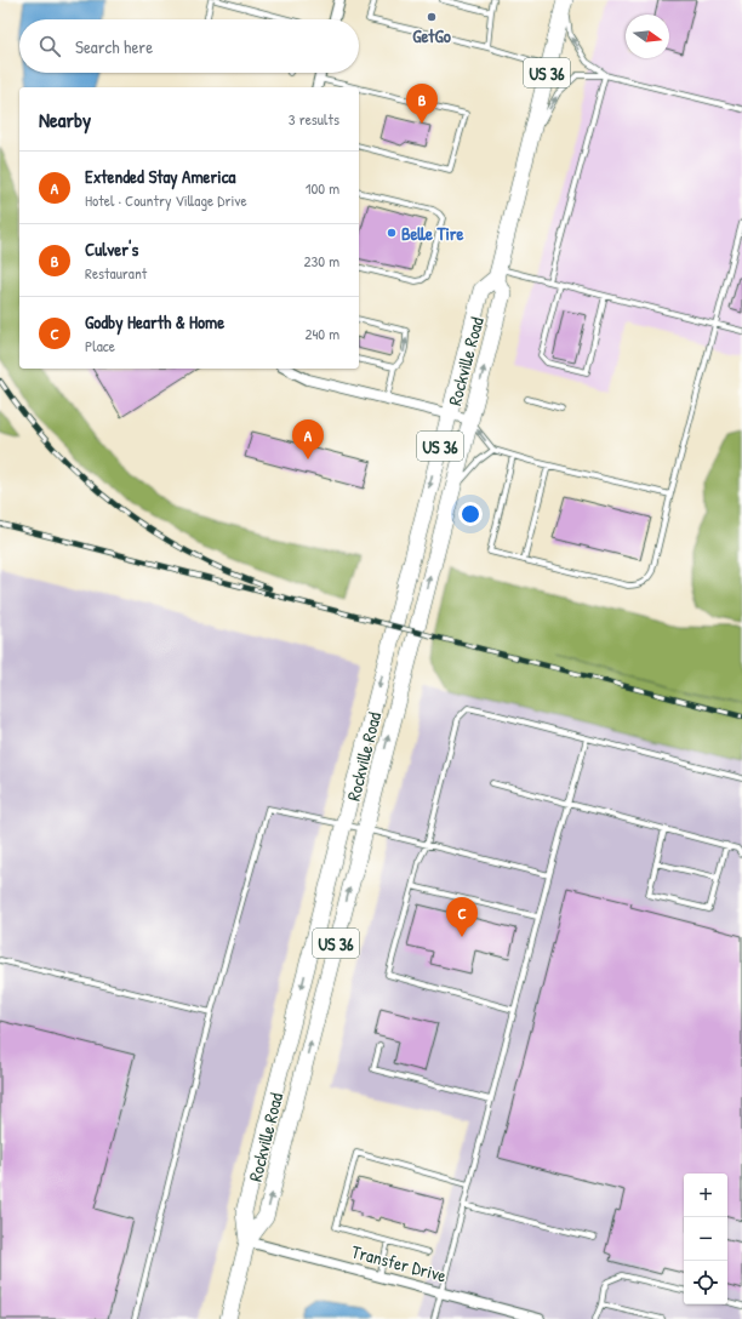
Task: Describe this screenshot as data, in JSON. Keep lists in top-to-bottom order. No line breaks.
{"streets":{"main road":["US 36","Rockville Road"],"street":["Transfer Drive"]},"crossings":[["Rockville Road","Transfer Drive"]],"places":["GetGo","Belle Tire"],"north":"right","page":{"search":"Search here","pins":["B","A","C"],"heading":["Nearby","3 results"],"list":[{"mark":"A","name":"Extended Stay America","note":"Hotel · Country Village Drive","value":"100 m"},{"mark":"B","name":"Culver's","note":"Restaurant","value":"230 m"},{"mark":"C","name":"Godby Hearth & Home","note":"Place","value":"240 m"}],"map_buttons":["+","−"]}}
